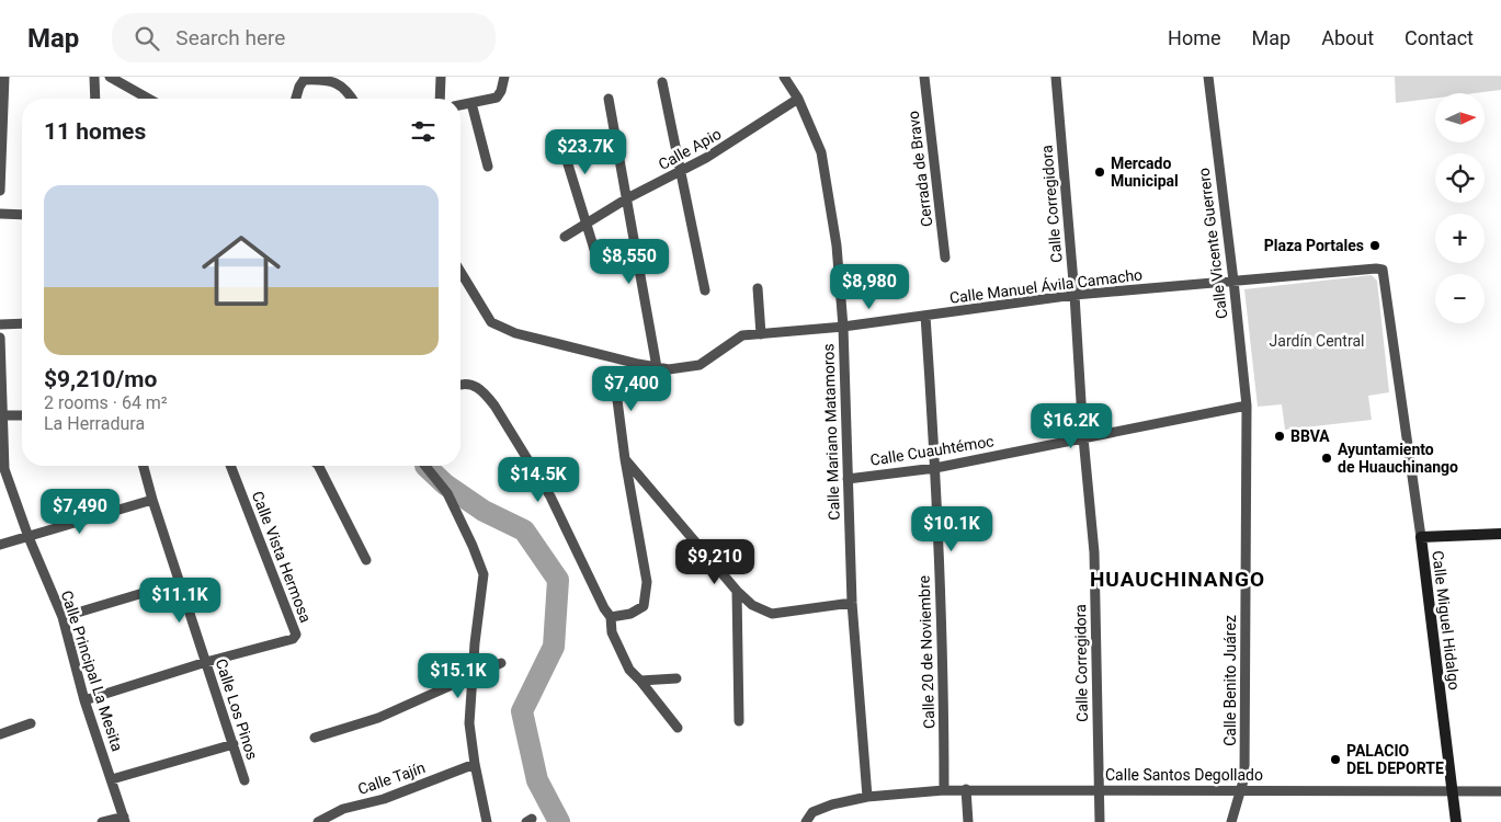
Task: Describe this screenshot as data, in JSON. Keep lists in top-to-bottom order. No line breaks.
{"streets":{"main road":["Calle Miguel Hidalgo"],"street":["Calle Apio","Cerrada de Bravo","Calle Corregidora","Calle Vicente Guerrero","Calle Manuel Ávila Camacho","Calle Mariano Matamoros","Calle Cuauhtémoc","Calle Vista Hermosa","Calle 20 de Noviembre","Calle Principal La Mesita","Calle Benito Juárez","Calle Los Pinos","Calle Santos Degollado","Calle Tajín"]},"crossings":[["Calle Apio","Calle Mariano Matamoros"],["Calle Corregidora","Calle Manuel Ávila Camacho"],["Calle Corregidora","Calle Cuauhtémoc"],["Calle Corregidora","Calle Santos Degollado"],["Calle Vicente Guerrero","Calle Manuel Ávila Camacho"],["Calle Vicente Guerrero","Calle Cuauhtémoc"],["Calle Vicente Guerrero","Calle Benito Juárez"],["Calle Manuel Ávila Camacho","Calle Mariano Matamoros"],["Calle Manuel Ávila Camacho","Calle Miguel Hidalgo"],["Calle Manuel Ávila Camacho","Calle 20 de Noviembre"],["Calle Mariano Matamoros","Calle Cuauhtémoc"],["Calle Mariano Matamoros","Calle Santos Degollado"],["Calle Cuauhtémoc","Calle 20 de Noviembre"],["Calle Cuauhtémoc","Calle Benito Juárez"],["Calle Vista Hermosa","Calle Los Pinos"],["Calle Miguel Hidalgo","Calle Santos Degollado"],["Calle 20 de Noviembre","Calle Santos Degollado"],["Calle Benito Juárez","Calle Santos Degollado"]],"districts":["HUAUCHINANGO"],"parks":["Jardín Central"],"places":["Mercado Municipal","Plaza Portales","BBVA","Ayuntamiento de Huauchinango","PALACIO DEL DEPORTE"],"north":"right","page":{"header":"Map","search":"Search here","nav":["Home","Map","About","Contact"],"map_buttons":["+","−"],"heading":"11 homes","price":["$23.7K","$8,550","$8,980","$7,400","$16.2K","$14.5K","$7,490","$10.1K","$9,210","$11.1K","$15.1K"],"list":[{"name":"$9,210/mo","note":"2 rooms · 64 m² · La Herradura"}]}}
